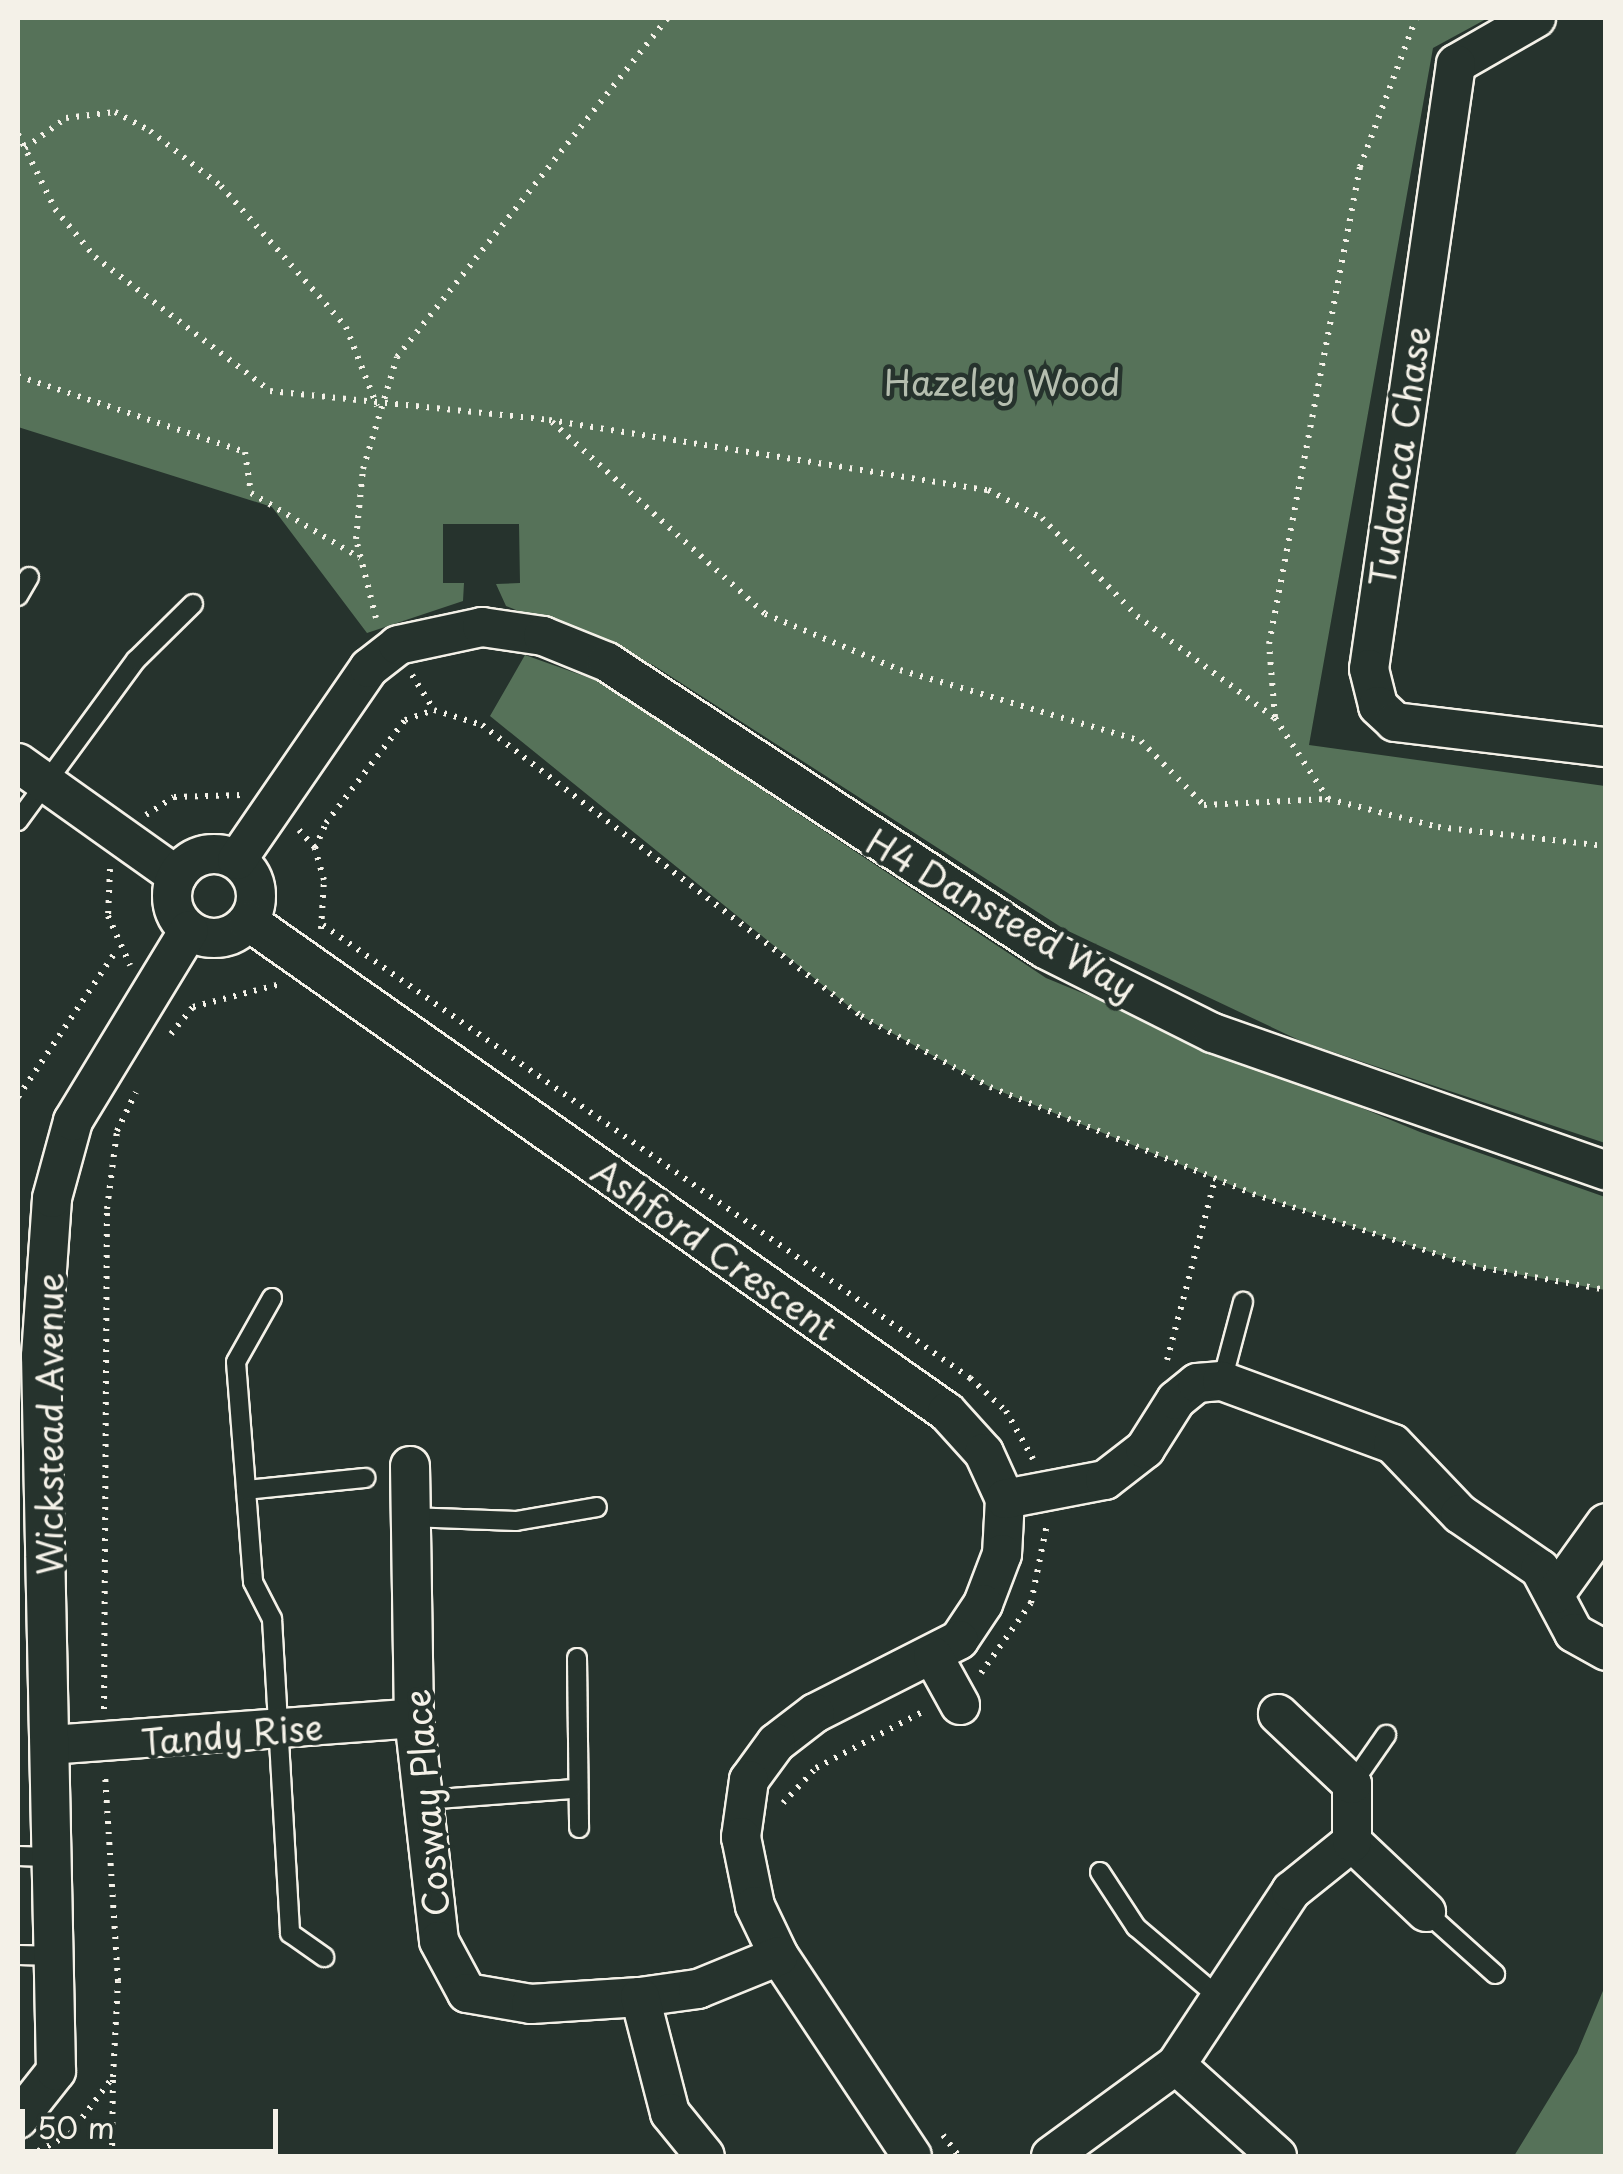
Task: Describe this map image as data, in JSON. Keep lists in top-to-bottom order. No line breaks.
{"streets":{"street":["Tudanca Chase","H4 Dansteed Way","Ashford Crescent","Wickstead Avenue","Tandy Rise","Cosway Place"]},"crossings":[["Ashford Crescent","Wickstead Avenue"],["Ashford Crescent","Cosway Place"],["Wickstead Avenue","Tandy Rise"],["Tandy Rise","Cosway Place"]],"parks":["Hazeley Wood"],"scale_bar":"50 m"}
